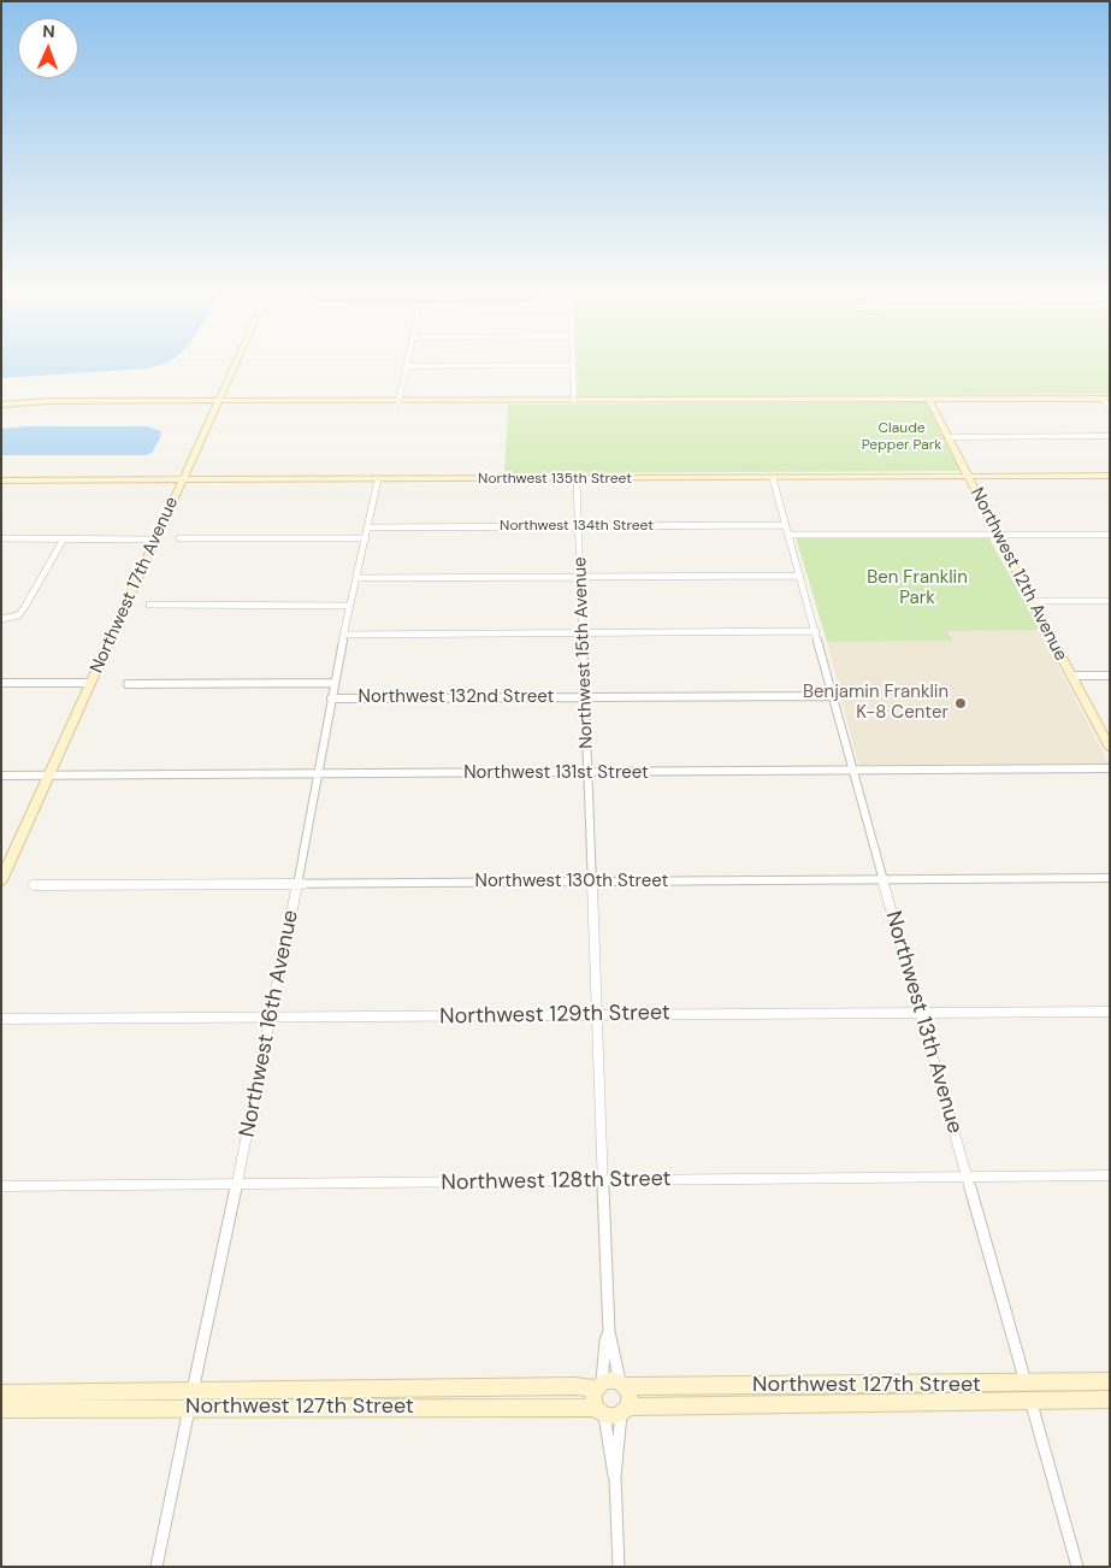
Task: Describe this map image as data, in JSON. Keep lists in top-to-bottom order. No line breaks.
{"streets":{"main road":["Northwest 135th Street","Northwest 12th Avenue","Northwest 17th Avenue","Northwest 127th Street"],"street":["Northwest 134th Street","Northwest 15th Avenue","Northwest 132nd Street","Northwest 131st Street","Northwest 130th Street","Northwest 129th Street","Northwest 13th Avenue","Northwest 16th Avenue","Northwest 128th Street"]},"crossings":[["Northwest 135th Street","Northwest 12th Avenue"],["Northwest 135th Street","Northwest 17th Avenue"],["Northwest 135th Street","Northwest 15th Avenue"],["Northwest 135th Street","Northwest 13th Avenue"],["Northwest 135th Street","Northwest 16th Avenue"],["Northwest 134th Street","Northwest 12th Avenue"],["Northwest 134th Street","Northwest 15th Avenue"],["Northwest 134th Street","Northwest 13th Avenue"],["Northwest 134th Street","Northwest 16th Avenue"],["Northwest 17th Avenue","Northwest 131st Street"],["Northwest 15th Avenue","Northwest 132nd Street"],["Northwest 15th Avenue","Northwest 131st Street"],["Northwest 15th Avenue","Northwest 130th Street"],["Northwest 15th Avenue","Northwest 129th Street"],["Northwest 15th Avenue","Northwest 128th Street"],["Northwest 15th Avenue","Northwest 127th Street"],["Northwest 132nd Street","Northwest 13th Avenue"],["Northwest 132nd Street","Northwest 16th Avenue"],["Northwest 131st Street","Northwest 13th Avenue"],["Northwest 131st Street","Northwest 16th Avenue"],["Northwest 130th Street","Northwest 13th Avenue"],["Northwest 130th Street","Northwest 16th Avenue"],["Northwest 129th Street","Northwest 13th Avenue"],["Northwest 129th Street","Northwest 16th Avenue"],["Northwest 13th Avenue","Northwest 128th Street"],["Northwest 13th Avenue","Northwest 127th Street"],["Northwest 16th Avenue","Northwest 128th Street"],["Northwest 16th Avenue","Northwest 127th Street"]],"parks":["Claude Pepper Park","Ben Franklin Park"],"places":["Benjamin Franklin K-8 Center"],"north":"top"}
